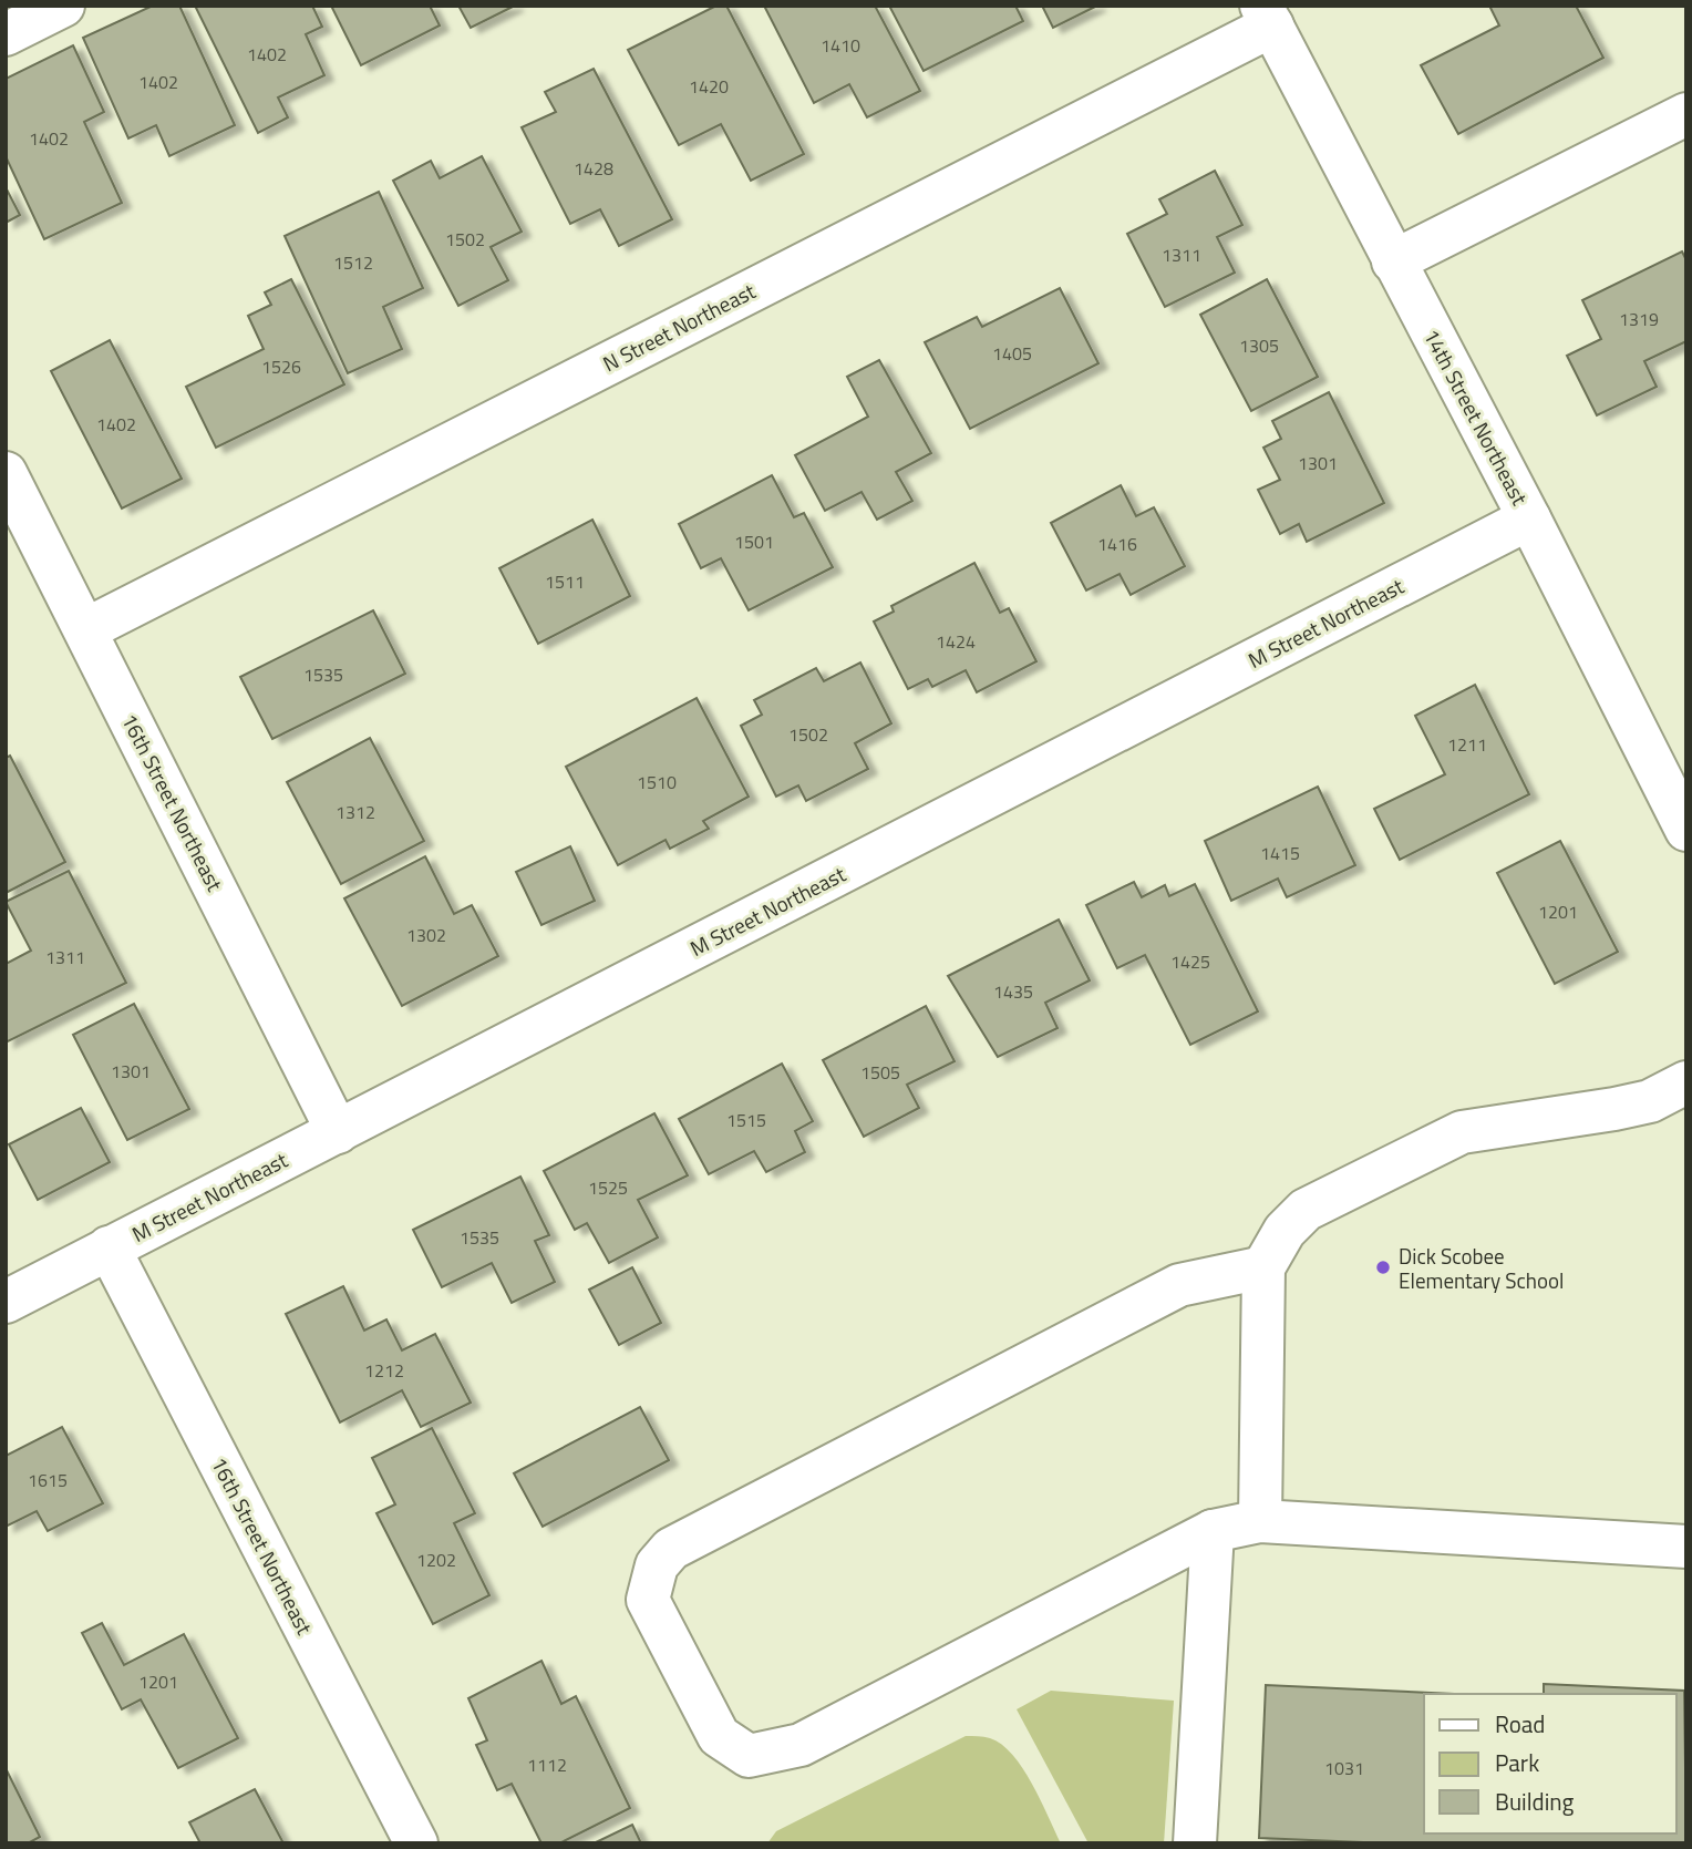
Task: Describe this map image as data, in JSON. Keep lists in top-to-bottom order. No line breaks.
{"streets":{"street":["N Street Northeast","14th Street Northeast","M Street Northeast","16th Street Northeast"]},"crossings":[["N Street Northeast","14th Street Northeast"],["N Street Northeast","16th Street Northeast"],["14th Street Northeast","M Street Northeast"],["M Street Northeast","16th Street Northeast"]],"places":["Dick Scobee Elementary School"],"house_numbers":["1410","1402","1402","1420","1402","1428","1502","1311","1512","1319","1305","1405","1526","1402","1301","1501","1416","1511","1424","1535","1502","1211","1510","1312","1415","1201","1302","1311","1425","1435","1301","1505","1515","1525","1535","1212","1615","1202","1201","1112","1031"],"legend":["Road","Park","Building"]}
